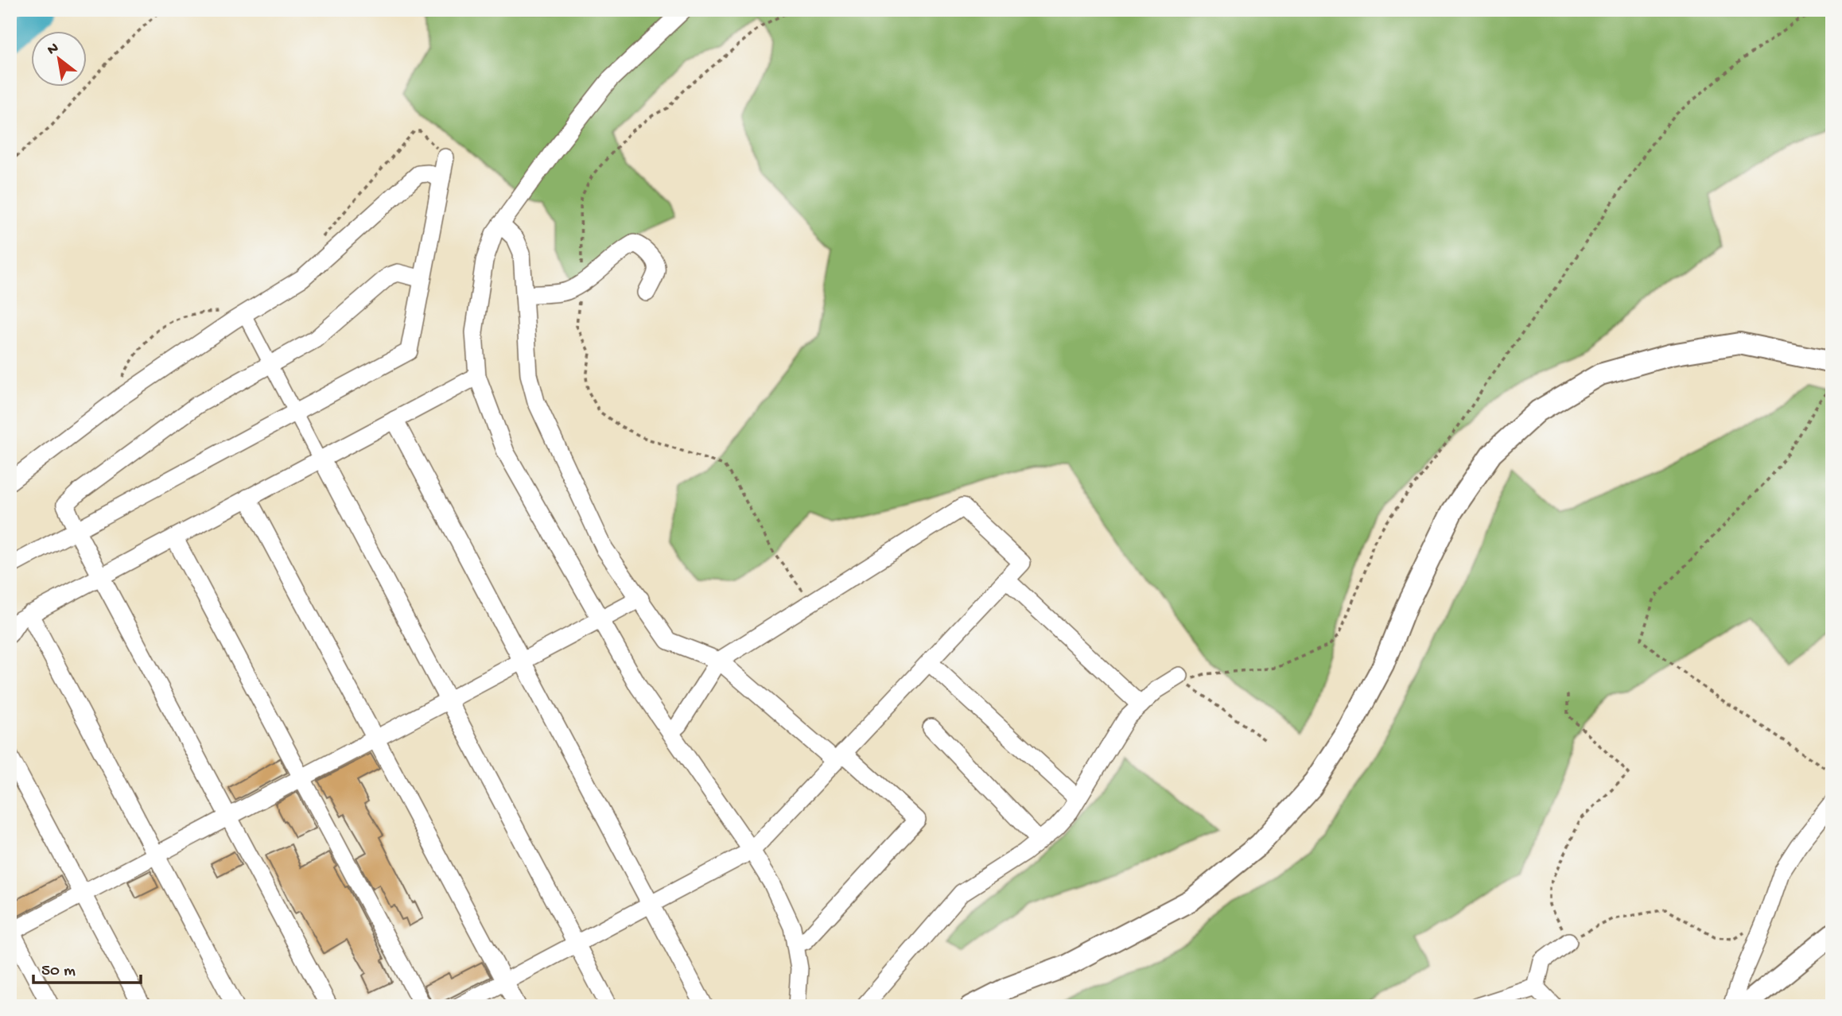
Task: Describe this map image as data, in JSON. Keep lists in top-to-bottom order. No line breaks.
{"scale_bar":"50 m","north":"top left"}
